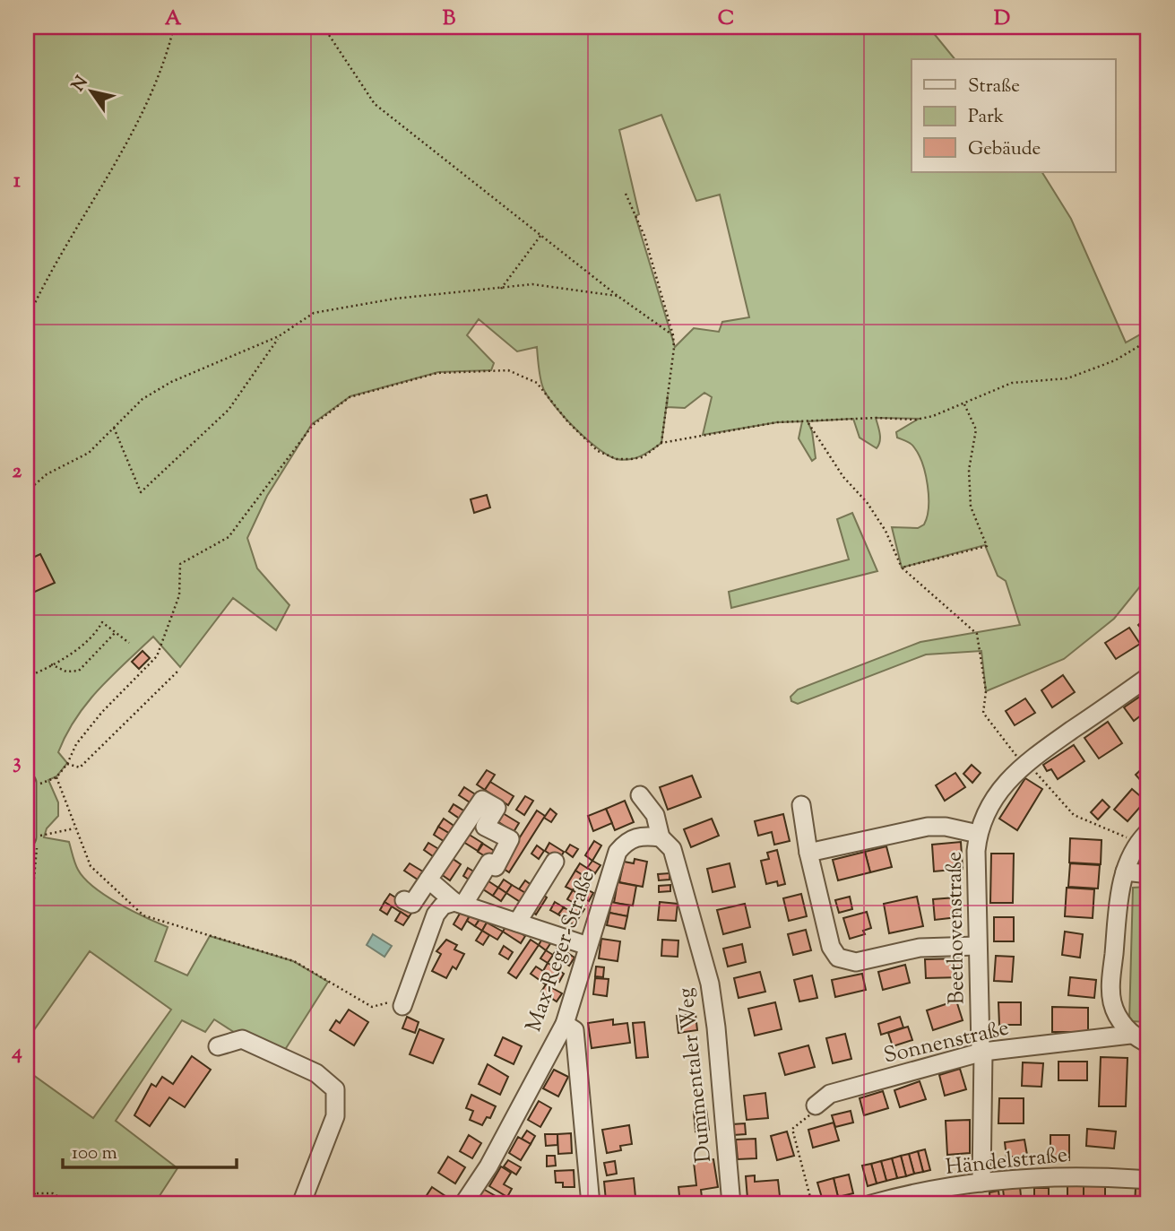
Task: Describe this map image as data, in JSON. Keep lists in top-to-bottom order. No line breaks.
{"streets":{"street":["Beethovenstraße","Max-Reger-Straße","Sonnenstraße","Dummentaler Weg","Händelstraße"]},"crossings":[["Beethovenstraße","Sonnenstraße"],["Beethovenstraße","Händelstraße"],["Max-Reger-Straße","Dummentaler Weg"]],"legend":["Straße","Park","Gebäude"],"scale_bar":"100 m","north":"top left","grid":{"columns":["A","B","C","D"],"rows":["1","2","3","4"]}}
